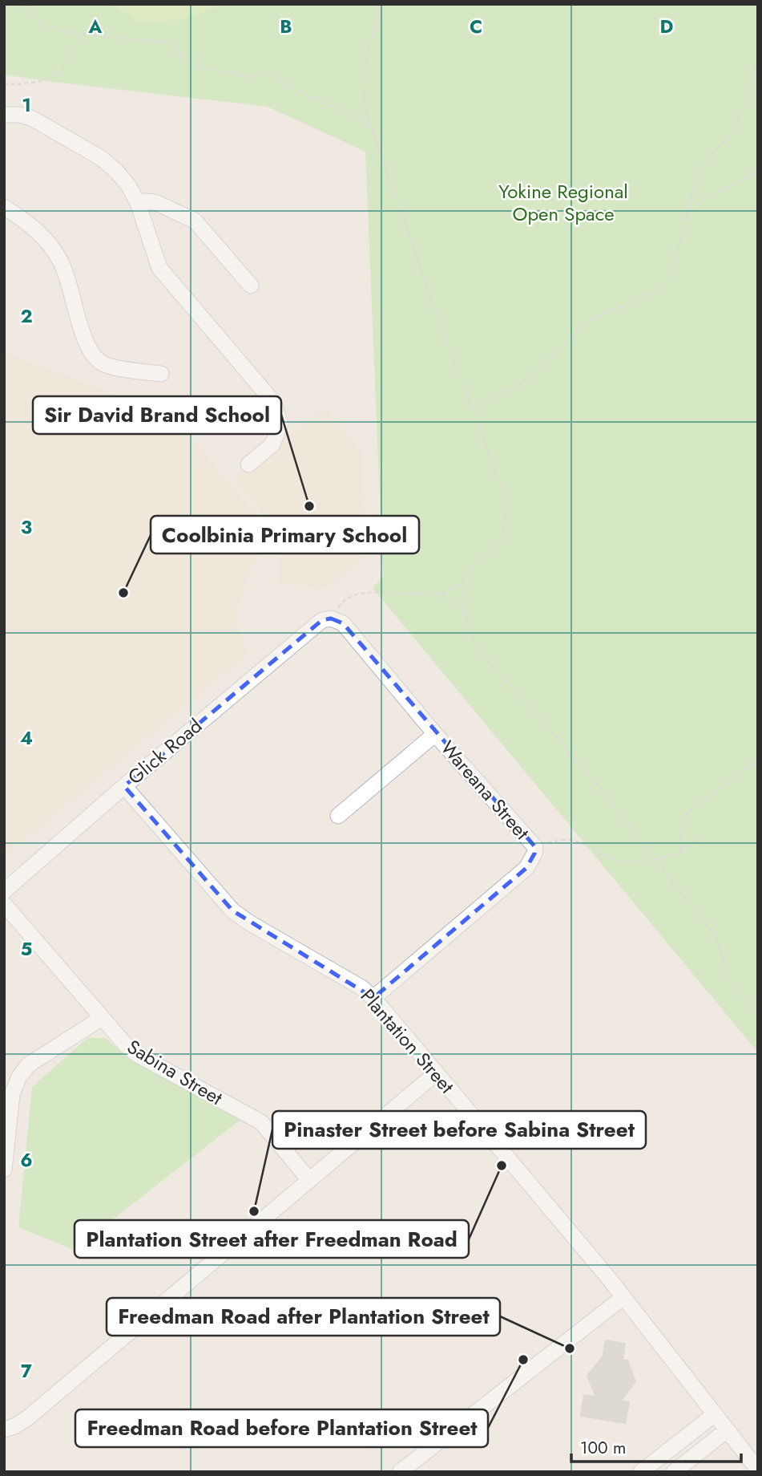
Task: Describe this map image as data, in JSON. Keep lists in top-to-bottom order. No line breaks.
{"streets":{"street":["Glick Road","Wareana Street","Plantation Street","Sabina Street"]},"crossings":[["Glick Road","Wareana Street"],["Glick Road","Plantation Street"],["Wareana Street","Plantation Street"]],"parks":["Yokine Regional Open Space"],"places":["Sir David Brand School","Coolbinia Primary School","Plantation Street after Freedman Road","Pinaster Street before Sabina Street","Freedman Road after Plantation Street","Freedman Road before Plantation Street"],"scale_bar":"100 m","grid":{"columns":["A","B","C","D"],"rows":["1","2","3","4","5","6","7"]}}
